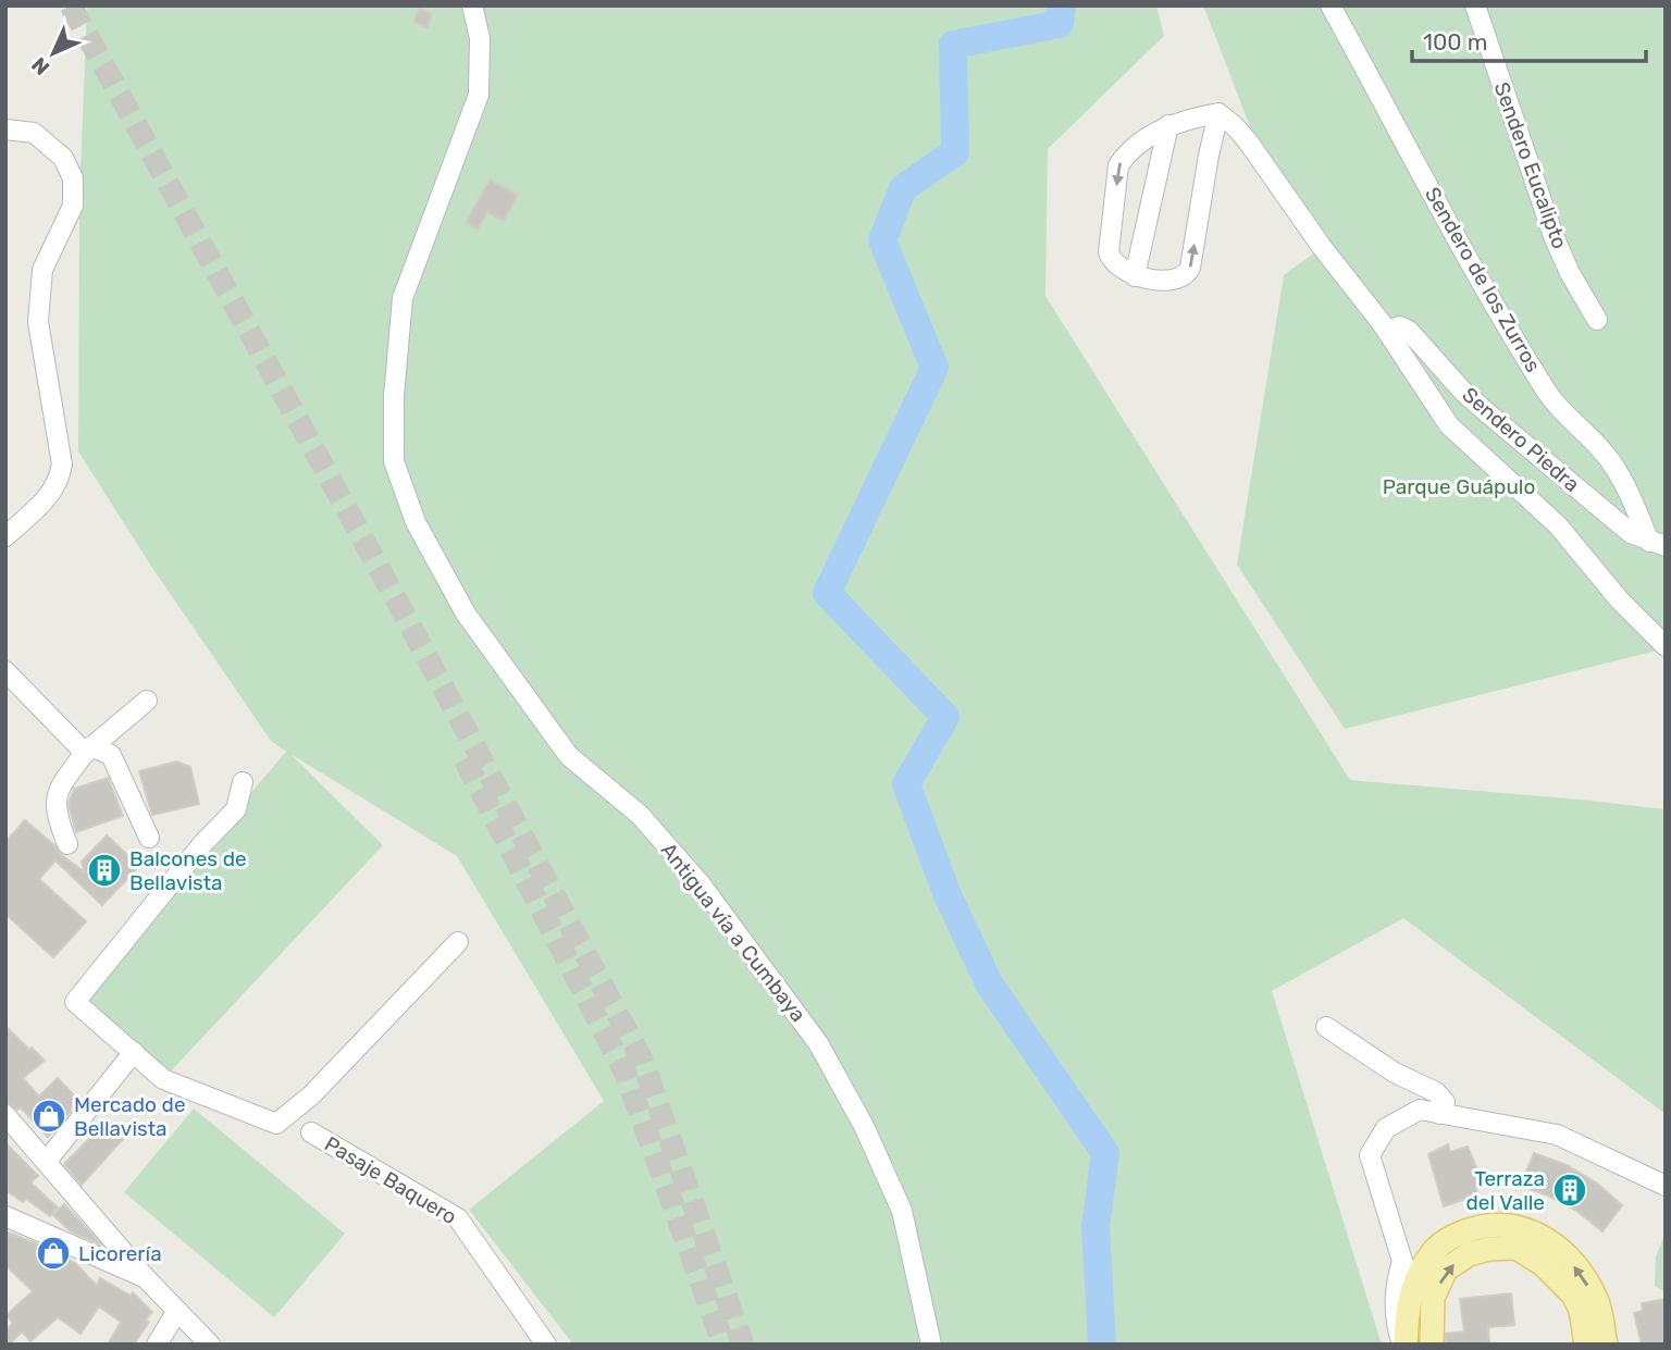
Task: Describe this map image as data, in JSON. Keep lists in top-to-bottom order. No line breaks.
{"streets":{"street":["Sendero Eucalipto","Sendero de los Zurros","Sendero Piedra","Antigua vía a Cumbaya","Pasaje Baquero"]},"crossings":[["Sendero de los Zurros","Sendero Piedra"]],"parks":["Parque Guápulo"],"places":{"building":["Balcones de Bellavista","Terraza del Valle"],"shop":["Mercado de Bellavista","Licorería"]},"scale_bar":"100 m","north":"bottom left"}
